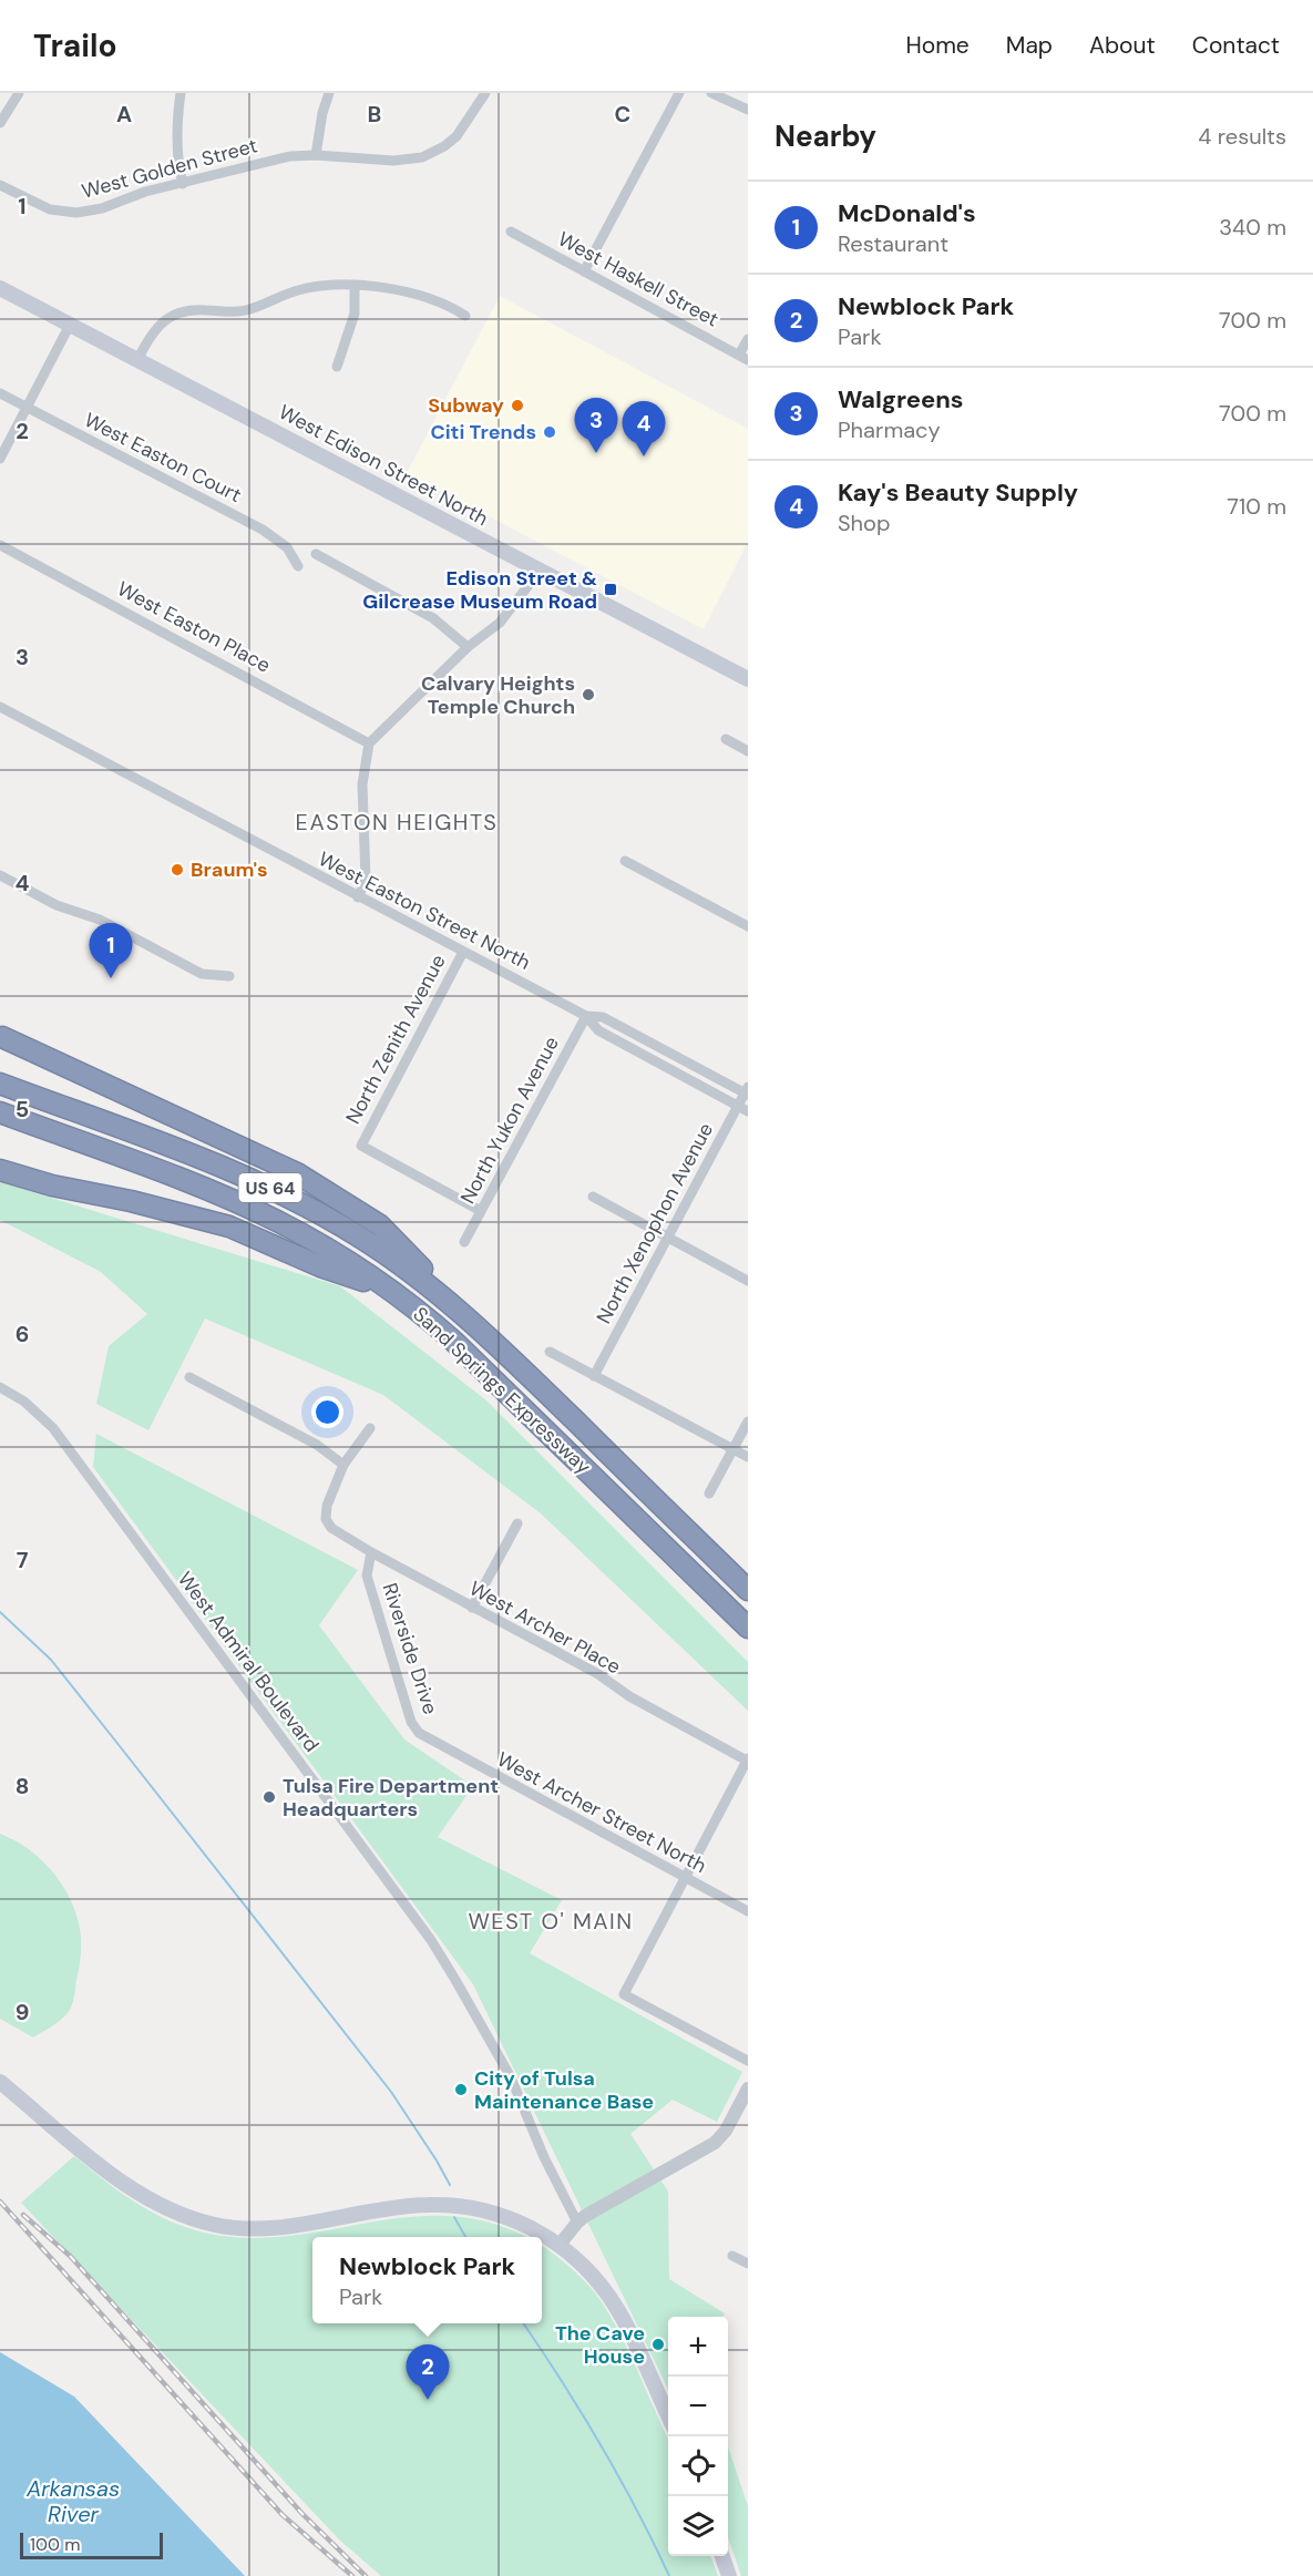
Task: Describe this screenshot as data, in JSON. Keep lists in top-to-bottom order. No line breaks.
{"streets":{"highway":["US 64","Sand Springs Expressway"],"main road":["West Edison Street North"],"street":["West Golden Street","West Haskell Street","West Easton Court","West Easton Place","West Easton Street North","North Zenith Avenue","North Yukon Avenue","North Xenophon Avenue","West Archer Place","Riverside Drive","West Admiral Boulevard","West Archer Street North"]},"crossings":[["West Easton Street North","North Zenith Avenue"],["West Easton Street North","North Yukon Avenue"],["West Easton Street North","North Xenophon Avenue"],["North Zenith Avenue","North Yukon Avenue"],["West Archer Place","Riverside Drive"],["Riverside Drive","West Archer Street North"]],"districts":["EASTON HEIGHTS","WEST O' MAIN"],"water":["Arkansas River"],"places":{"other":["Subway","Citi Trends","Calvary Heights Temple Church","Braum's","Tulsa Fire Department Headquarters","City of Tulsa Maintenance Base","The Cave House"],"transit":["Edison Street & Gilcrease Museum Road"]},"scale_bar":"100 m","page":{"header":"Trailo","nav":["Home","Map","About","Contact"],"heading":["Nearby","4 results"],"list":[{"mark":"1","name":"McDonald's","note":"Restaurant","value":"340 m"},{"mark":"2","name":"Newblock Park","note":"Park","value":"700 m"},{"mark":"3","name":"Walgreens","note":"Pharmacy","value":"700 m"},{"mark":"4","name":"Kay's Beauty Supply","note":"Shop","value":"710 m"}],"pins":["3","4","1","2"],"popup":["Newblock Park","Park"],"map_buttons":["+","−"],"scale":"100 m"},"grid":{"columns":["A","B","C"],"rows":["1","2","3","4","5","6","7","8","9"]}}
